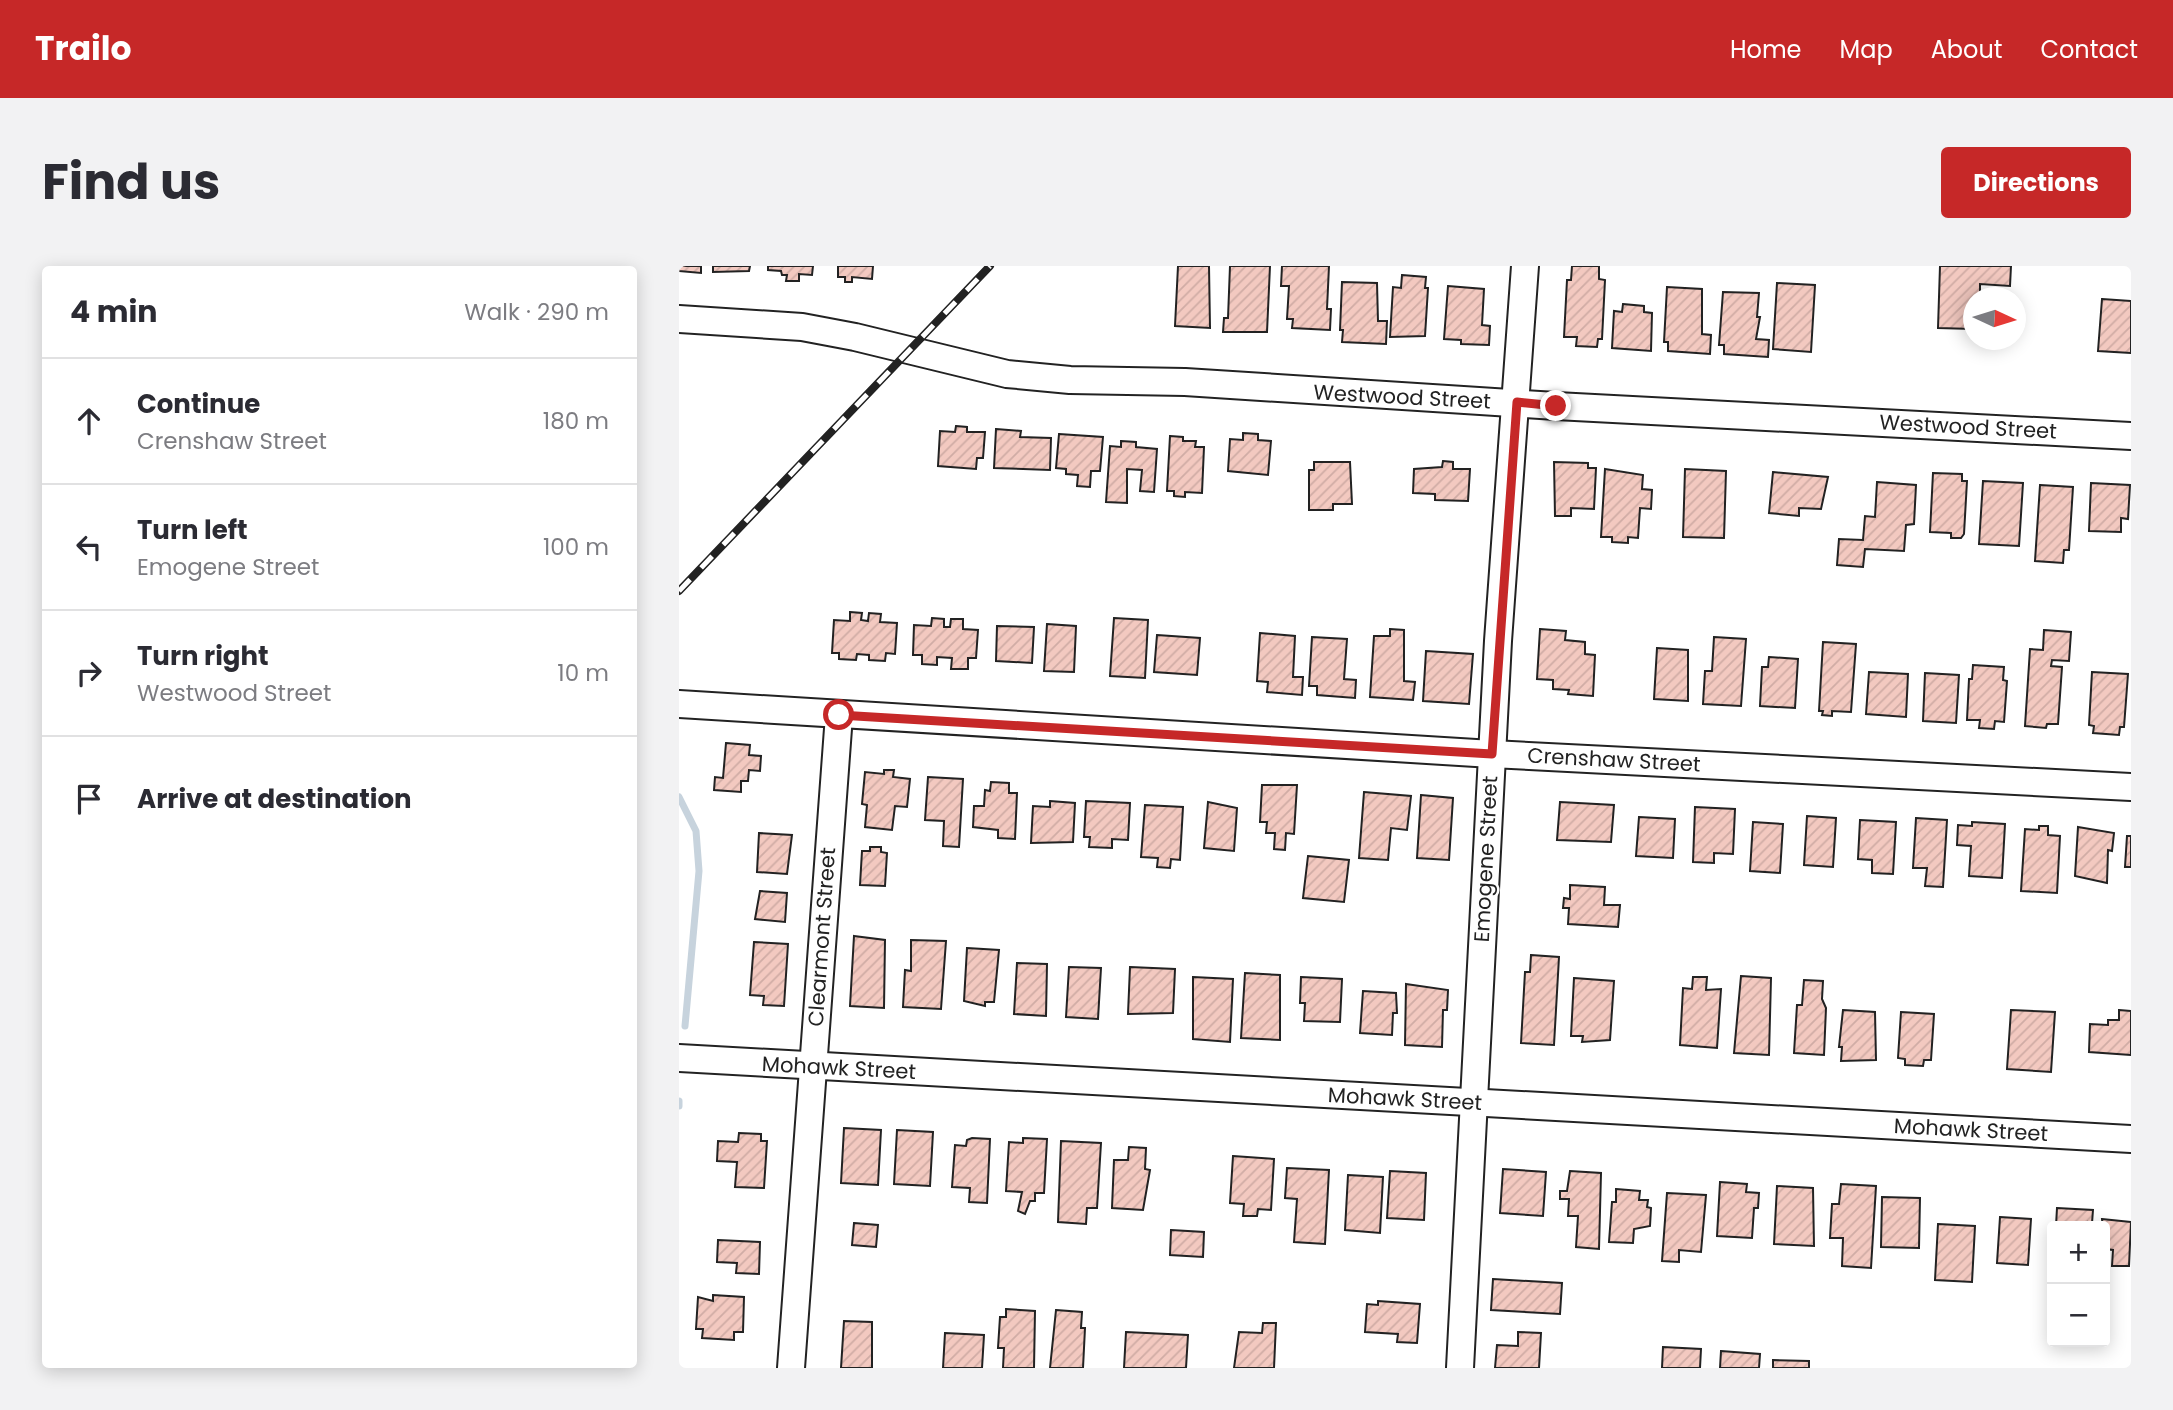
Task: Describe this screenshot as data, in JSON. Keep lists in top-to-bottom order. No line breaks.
{"streets":{"street":["Westwood Street","Crenshaw Street","Emogene Street","Clearmont Street","Mohawk Street"]},"crossings":[["Westwood Street","Emogene Street"],["Crenshaw Street","Emogene Street"],["Crenshaw Street","Clearmont Street"],["Emogene Street","Mohawk Street"],["Clearmont Street","Mohawk Street"]],"north":"right","page":{"header":"Trailo","nav":["Home","Map","About","Contact"],"title":"Find us","buttons":"Directions","heading":["4 min","Walk · 290 m"],"list":[["Continue","Crenshaw Street","180 m"],["Turn left","Emogene Street","100 m"],["Turn right","Westwood Street","10 m"],"Arrive at destination"],"map_buttons":["+","−"]}}
